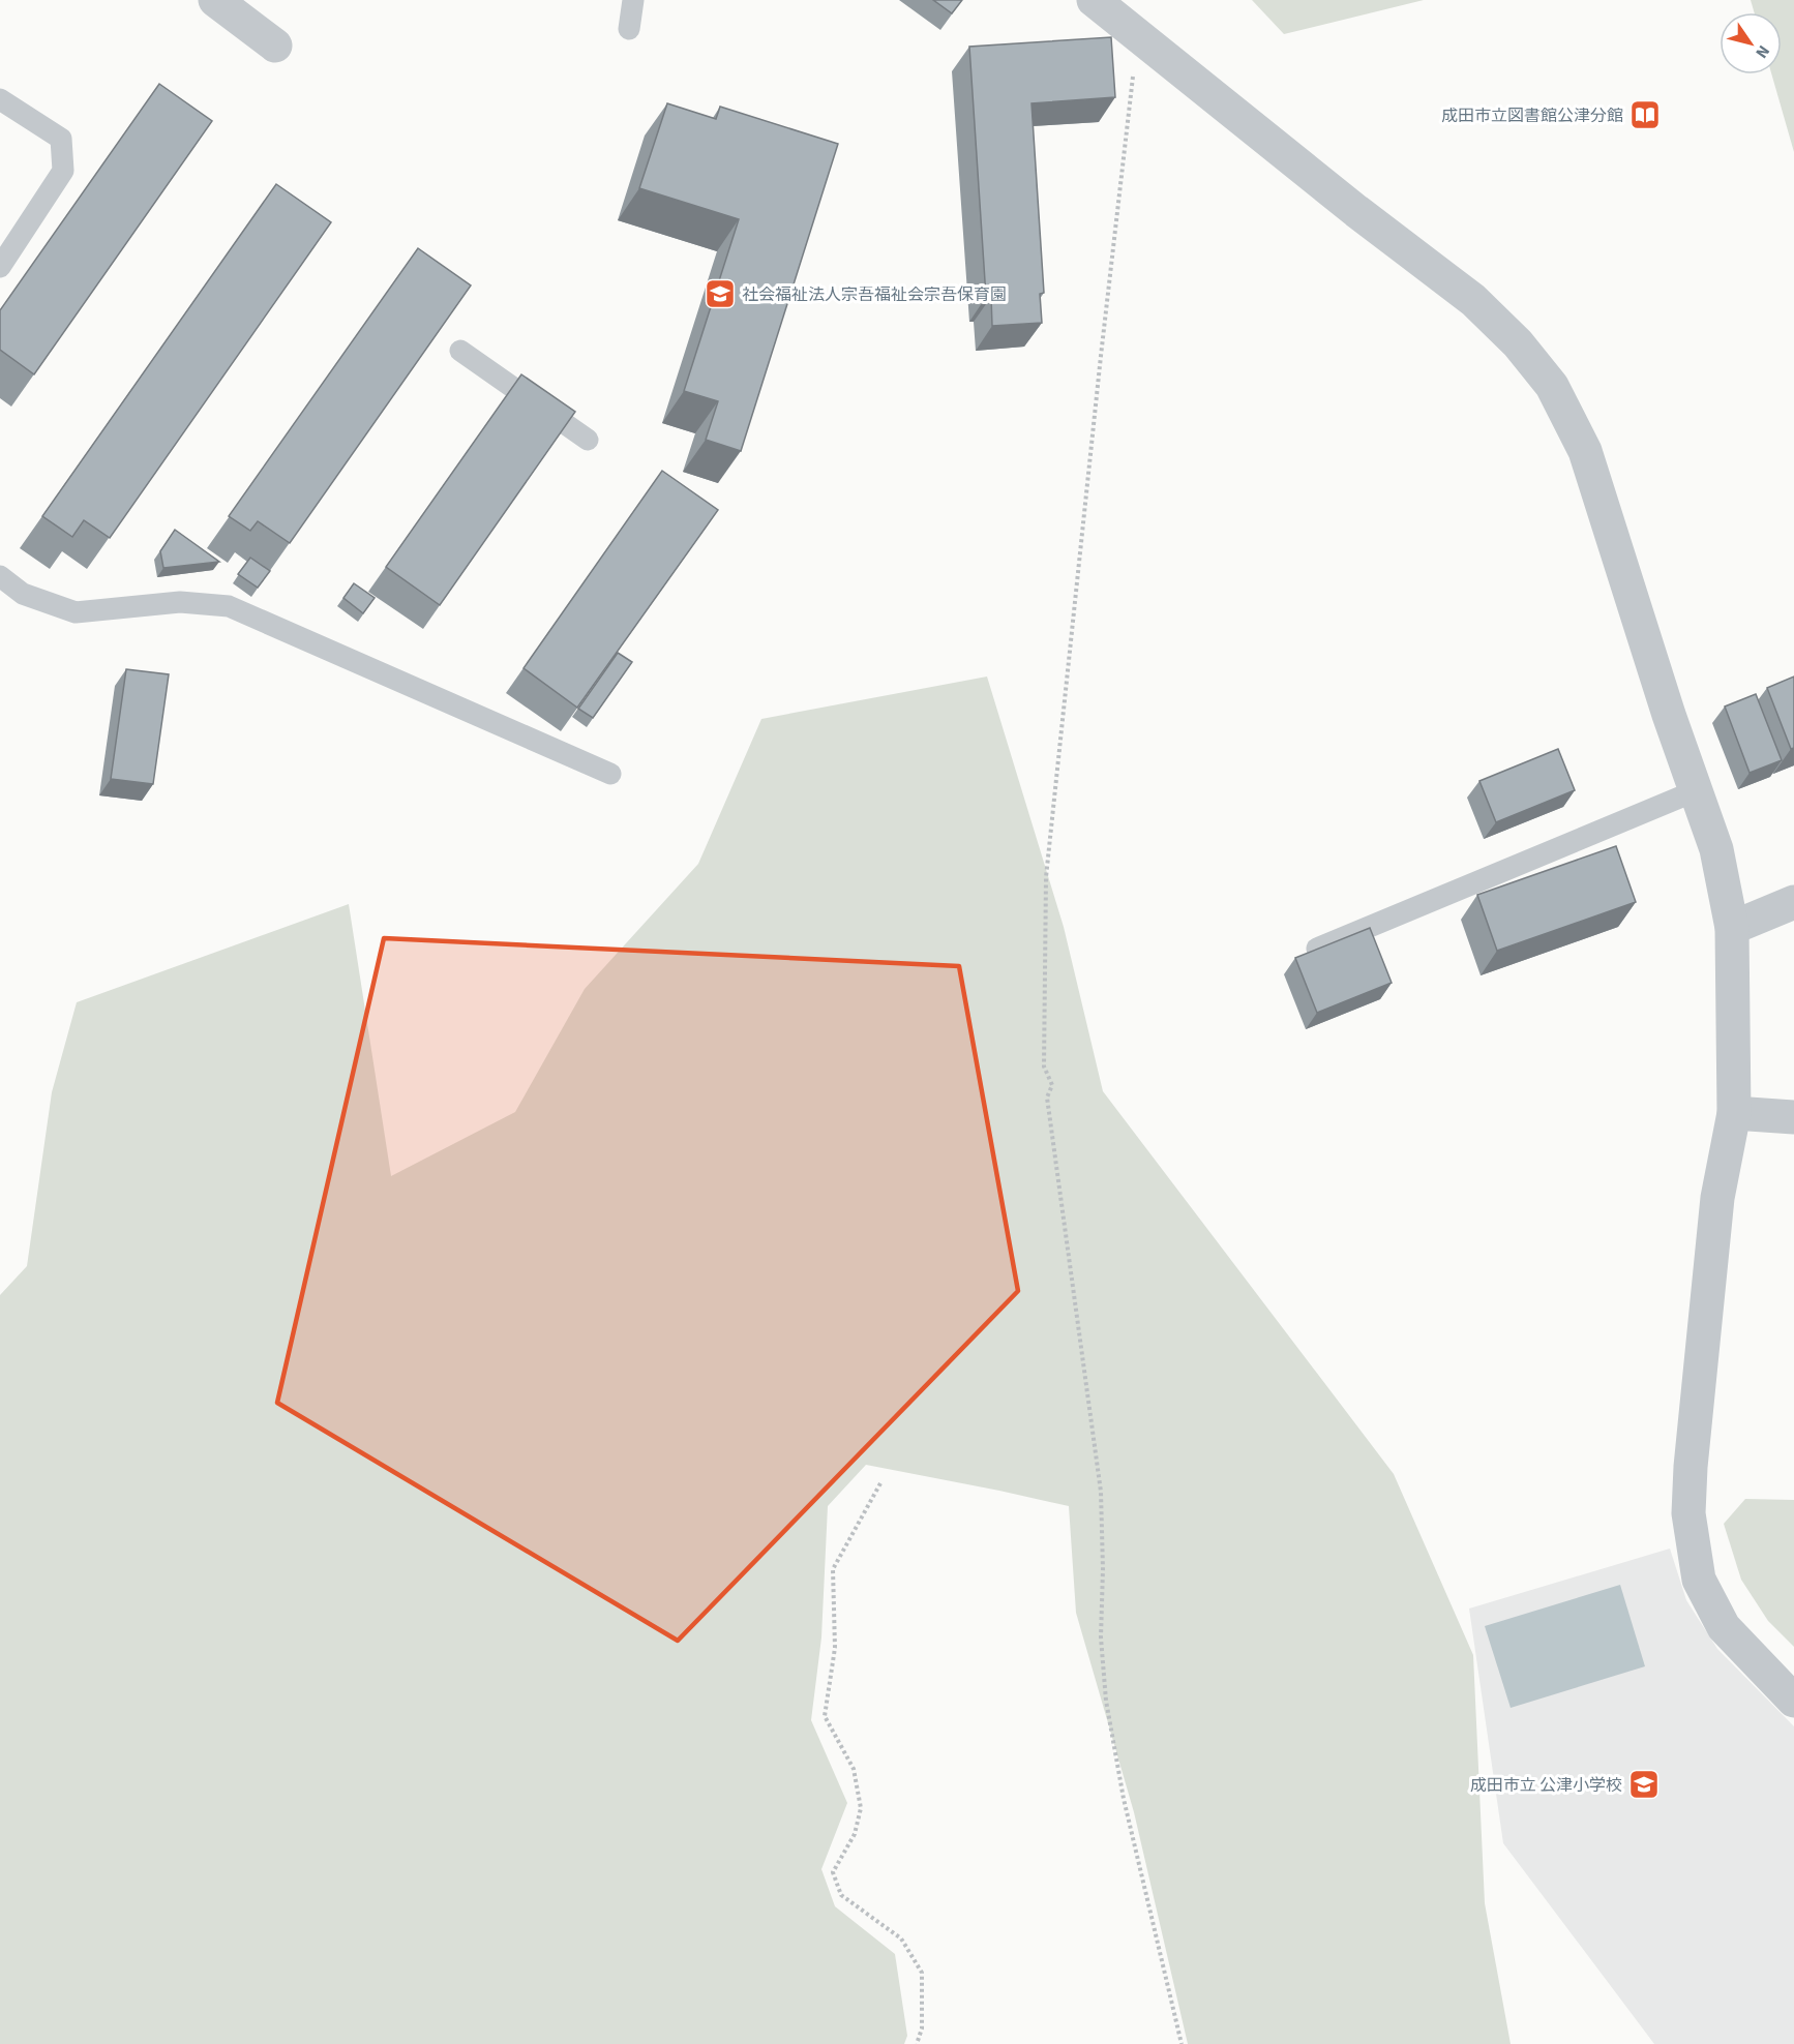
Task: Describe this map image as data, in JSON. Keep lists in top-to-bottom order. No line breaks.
{"places":{"library":["成田市立図書館公津分館"],"school or university":["社会福祉法人宗吾福祉会宗吾保育園","成田市立 公津小学校"]},"north":"bottom right"}
